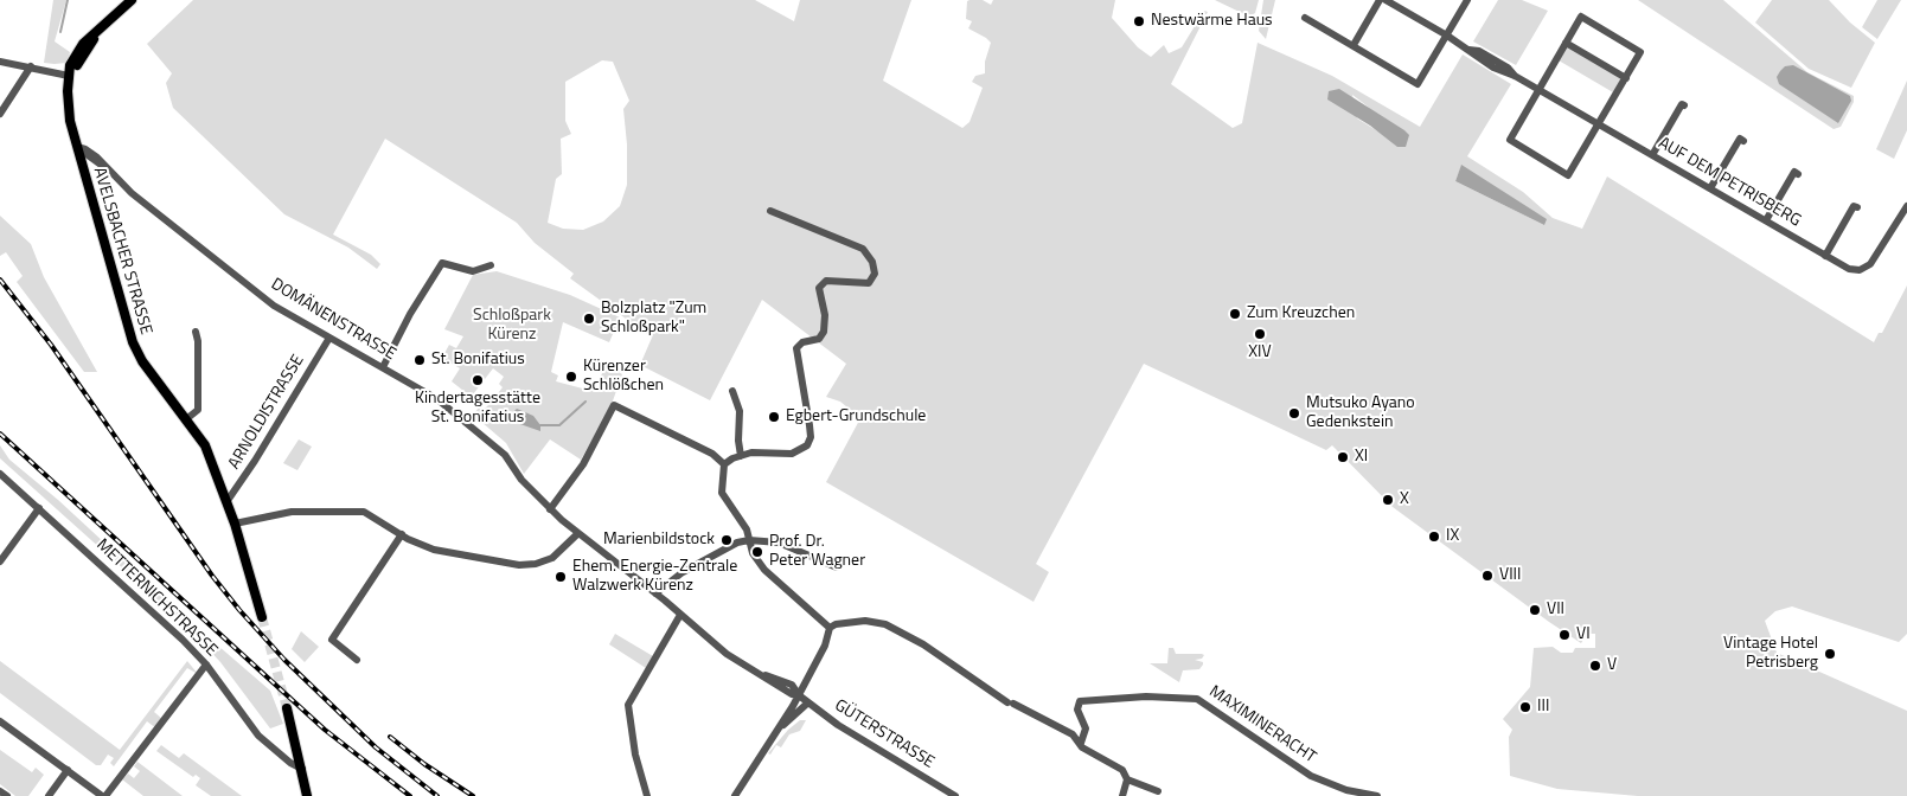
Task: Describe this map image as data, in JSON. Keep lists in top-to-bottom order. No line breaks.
{"streets":{"main road":["AVELSBACHER STRASSE"],"street":["AUF DEM PETRISBERG","DOMÄNENSTRASSE","ARNOLDISTRASSE","METTERNICHSTRASSE","MAXIMINERACHT","GÜTERSTRASSE"]},"crossings":[["AVELSBACHER STRASSE","DOMÄNENSTRASSE"],["AVELSBACHER STRASSE","ARNOLDISTRASSE"],["DOMÄNENSTRASSE","ARNOLDISTRASSE"],["DOMÄNENSTRASSE","GÜTERSTRASSE"]],"parks":["Schloßpark Kürenz"],"places":["Nestwärme Haus","Zum Kreuzchen","Bolzplatz \"Zum Schloßpark\"","XIV","St. Bonifatius","Kürenzer Schlößchen","Kindertagesstätte St. Bonifatius","Mutsuko Ayano Gedenkstein","Egbert-Grundschule","XI","X","IX","Marienbildstock","Prof. Dr. Peter Wagner","VIII","Ehem. Energie-Zentrale Walzwerk Kürenz","VII","VI","Vintage Hotel Petrisberg","V","III"]}
